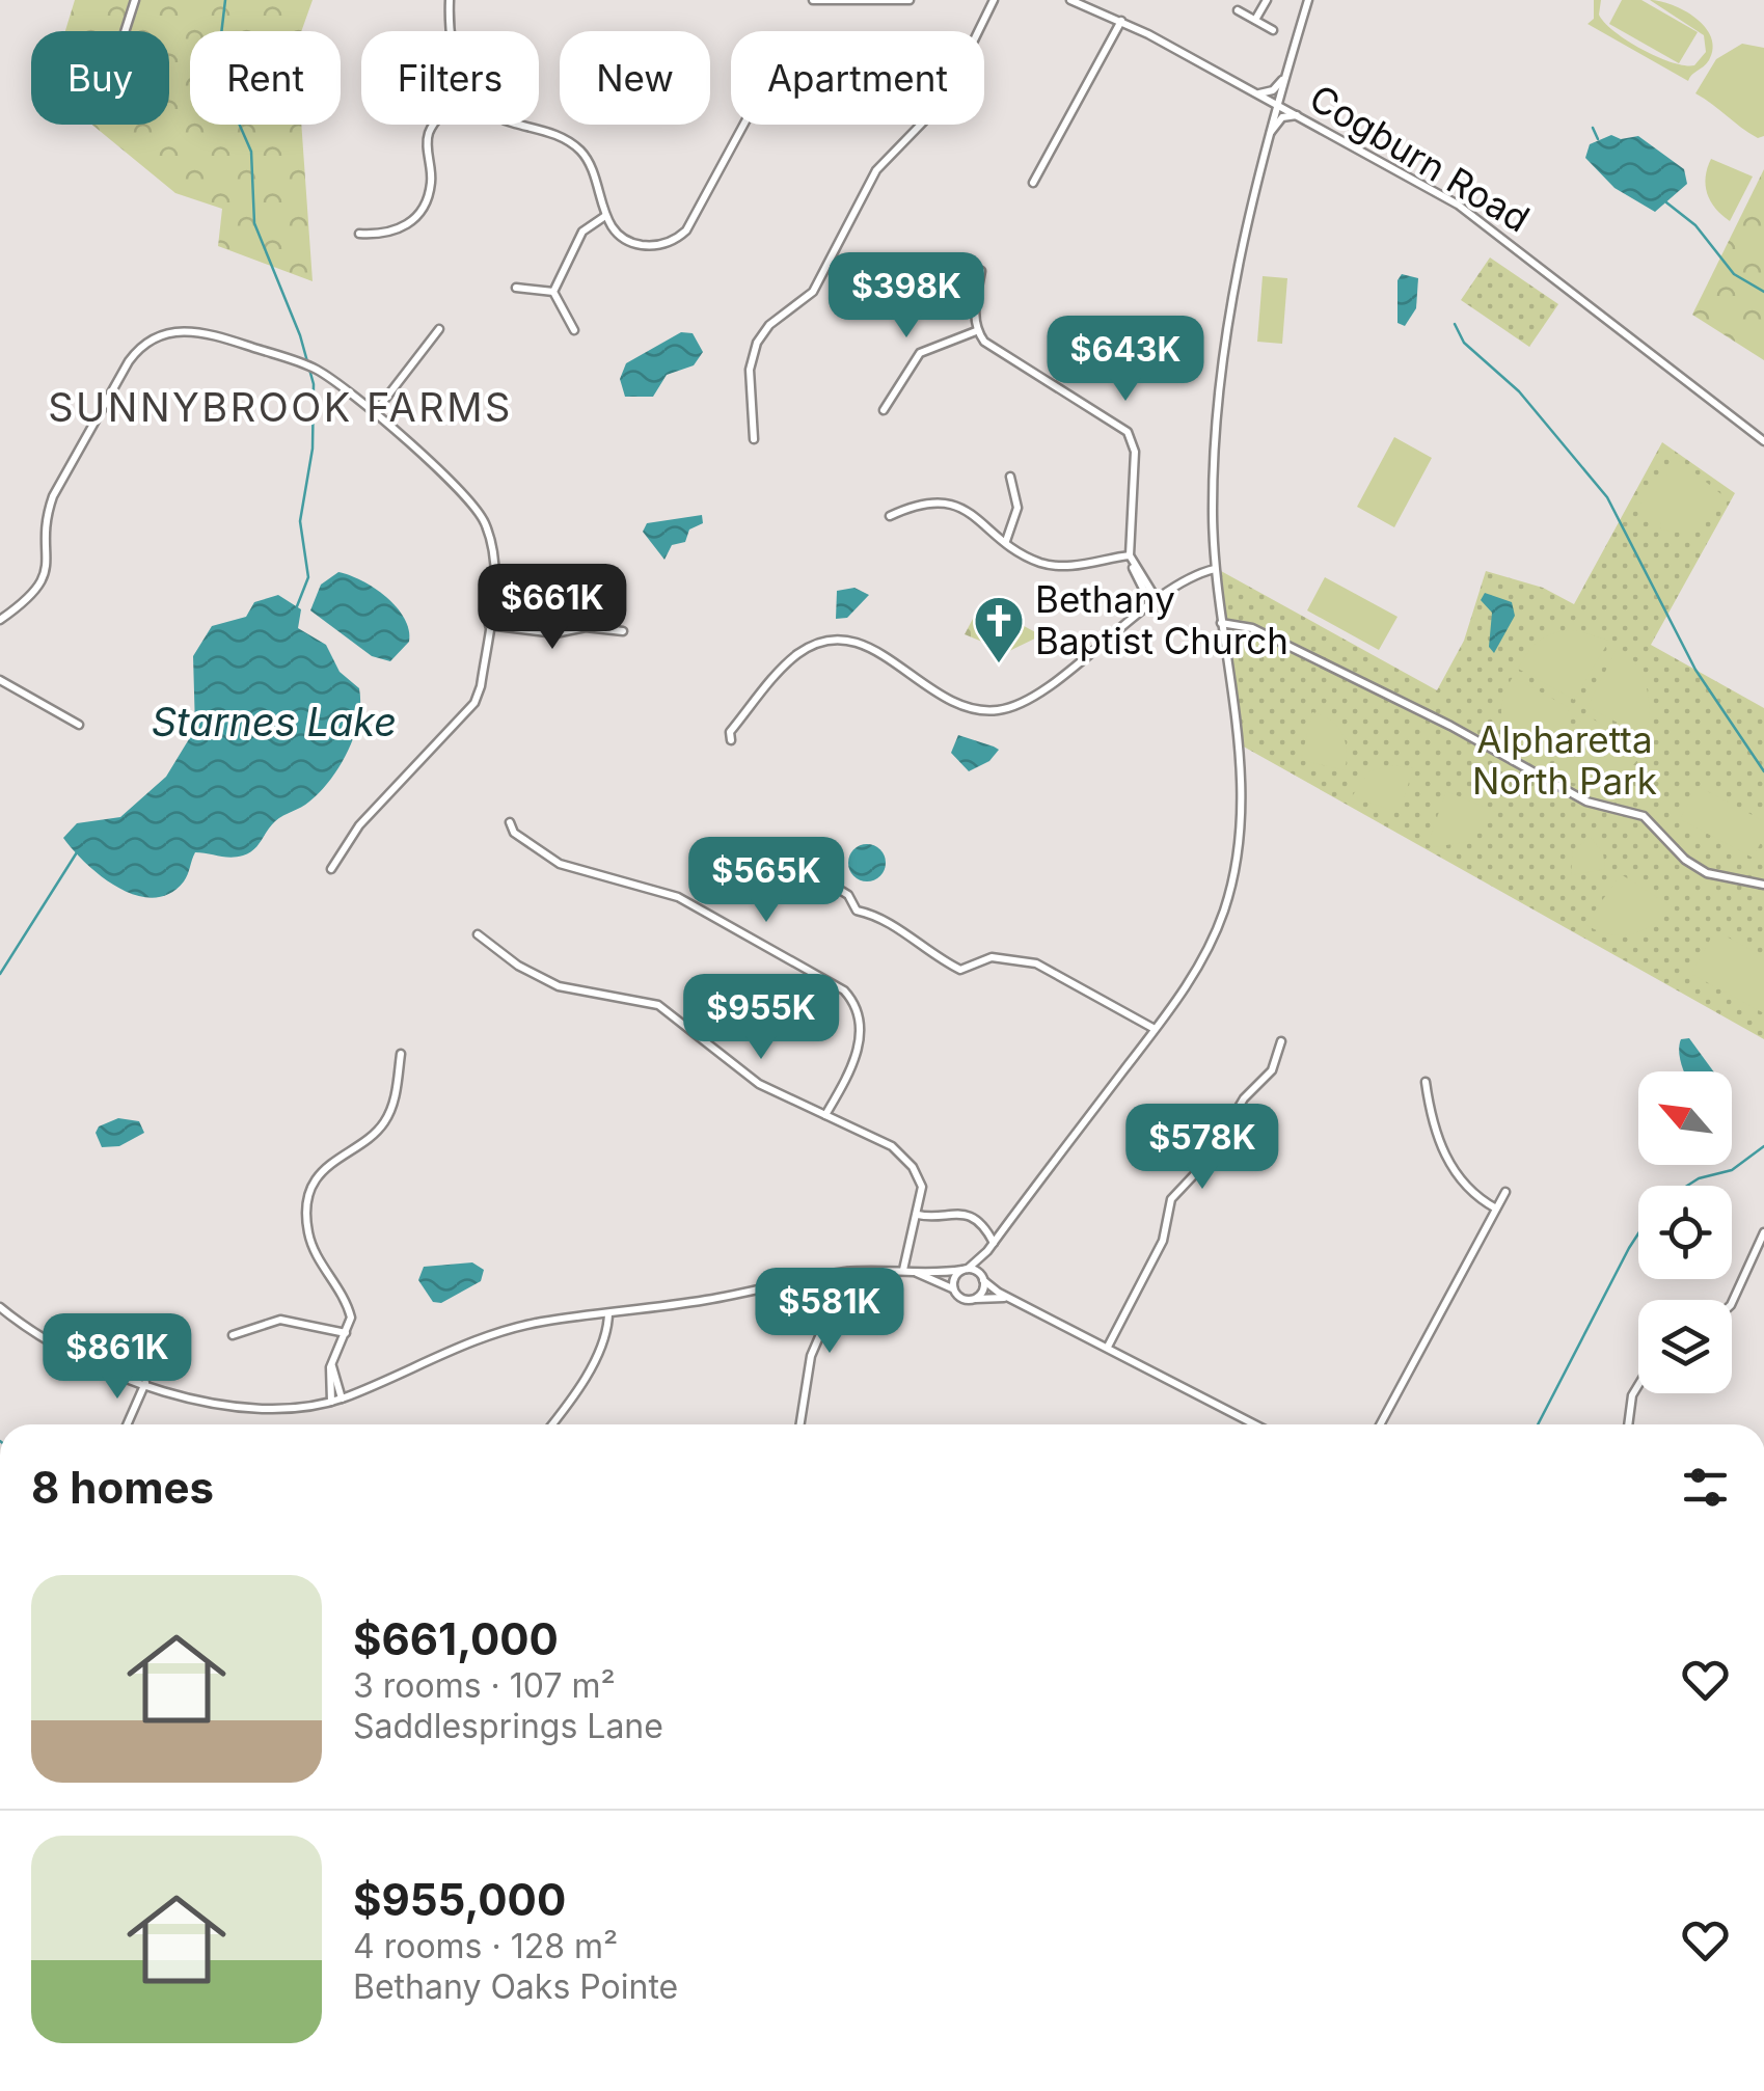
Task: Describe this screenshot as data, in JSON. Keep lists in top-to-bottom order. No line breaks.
{"streets":{"street":["Cogburn Road"]},"districts":["SUNNYBROOK FARMS"],"water":["Starnes Lake"],"parks":["Alpharetta North Park"],"places":{"church":["Bethany Baptist Church"]},"north":"top left","page":{"chip":["Buy","Rent","Filters","New","Apartment"],"price":["$398K","$643K","$661K","$565K","$955K","$578K","$581K","$861K"],"heading":"8 homes","list":[{"name":"$661,000","note":"3 rooms · 107 m² · Saddlesprings Lane"},{"name":"$955,000","note":"4 rooms · 128 m² · Bethany Oaks Pointe"}]}}
